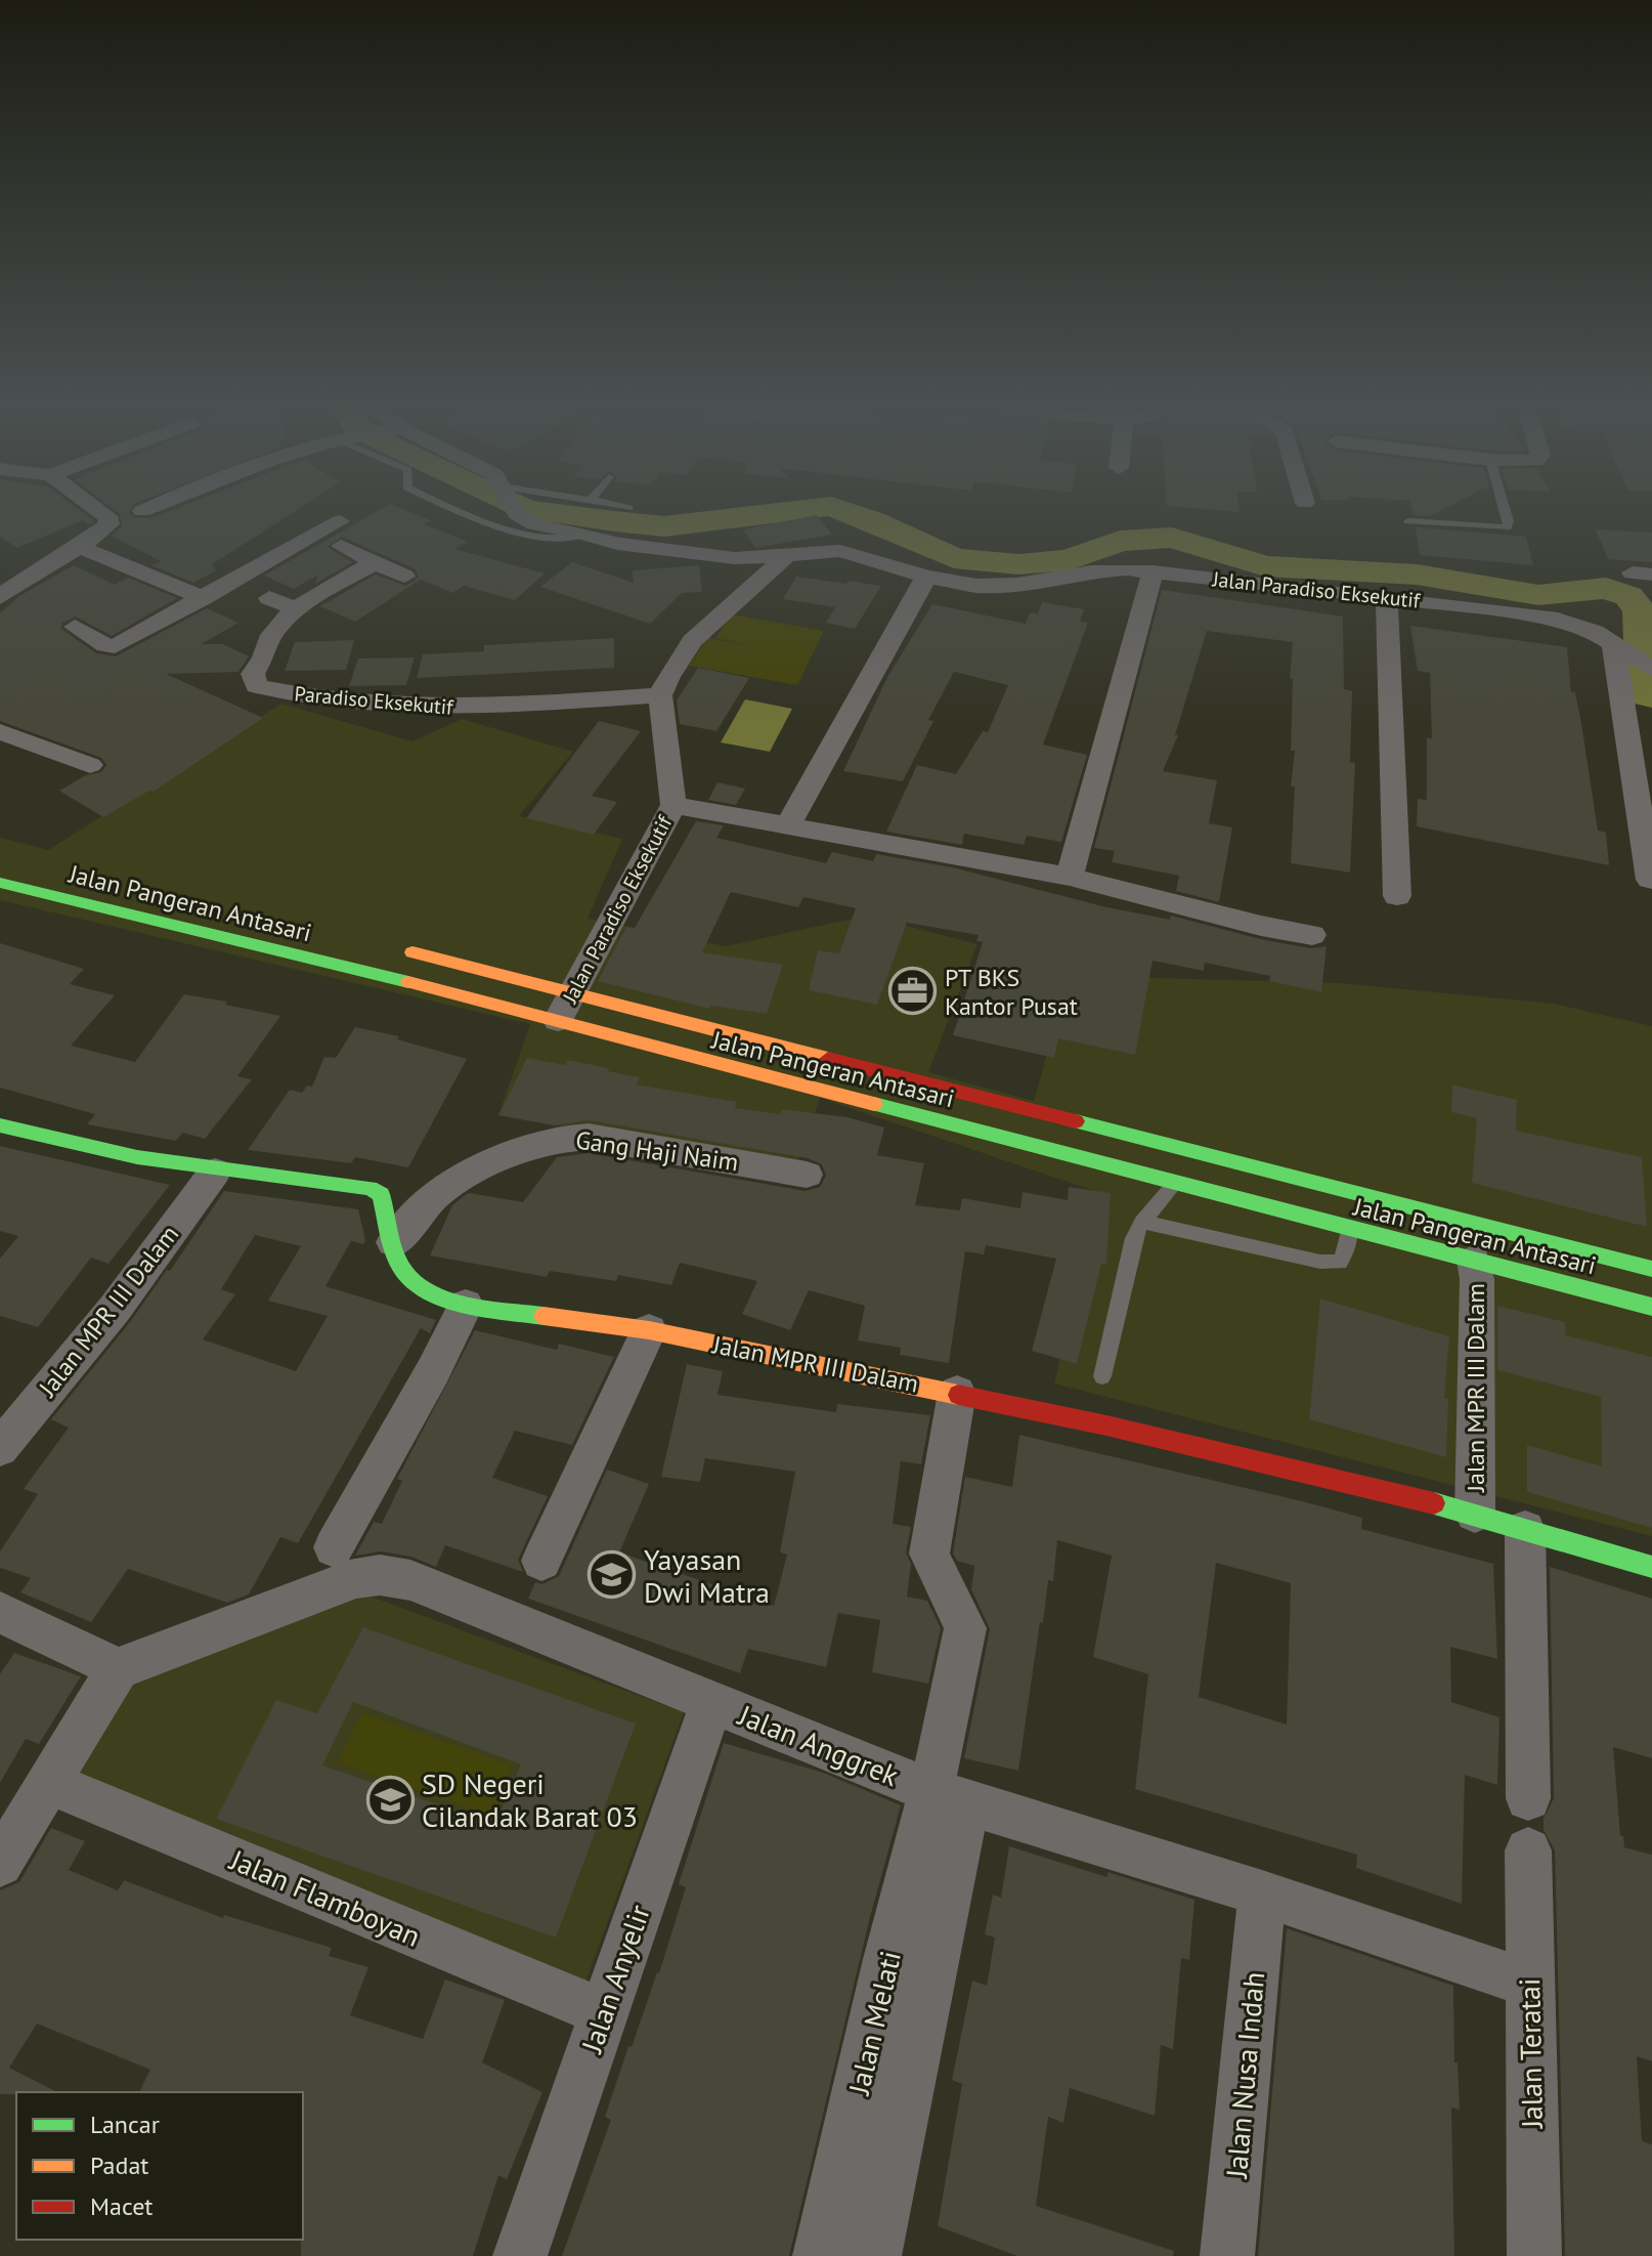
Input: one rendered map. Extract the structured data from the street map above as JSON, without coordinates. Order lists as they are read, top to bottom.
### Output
{
  "streets": {
    "main road": ["Jalan Pangeran Antasari", "Jalan MPR III Dalam"],
    "street": [
      "Jalan Paradiso Eksekutif",
      "Paradiso Eksekutif",
      "Gang Haji Naim",
      "Jalan Anggrek",
      "Jalan Flamboyan",
      "Jalan Anyelir",
      "Jalan Melati",
      "Jalan Teratai",
      "Jalan Nusa Indah"
    ]
  },
  "crossings": [
    ["Jalan Paradiso Eksekutif", "Paradiso Eksekutif"],
    ["Jalan Paradiso Eksekutif", "Jalan Pangeran Antasari"],
    ["Jalan Pangeran Antasari", "Jalan MPR III Dalam"],
    ["Gang Haji Naim", "Jalan MPR III Dalam"],
    ["Jalan Anggrek", "Jalan Anyelir"],
    ["Jalan Anggrek", "Jalan Melati"],
    ["Jalan Anggrek", "Jalan Teratai"],
    ["Jalan Anggrek", "Jalan Nusa Indah"],
    ["Jalan Flamboyan", "Jalan Anyelir"]
  ],
  "places": {
    "office": ["PT BKS Kantor Pusat"],
    "school or university": ["Yayasan Dwi Matra", "SD Negeri Cilandak Barat 03"]
  },
  "legend": ["Lancar", "Padat", "Macet"]
}
